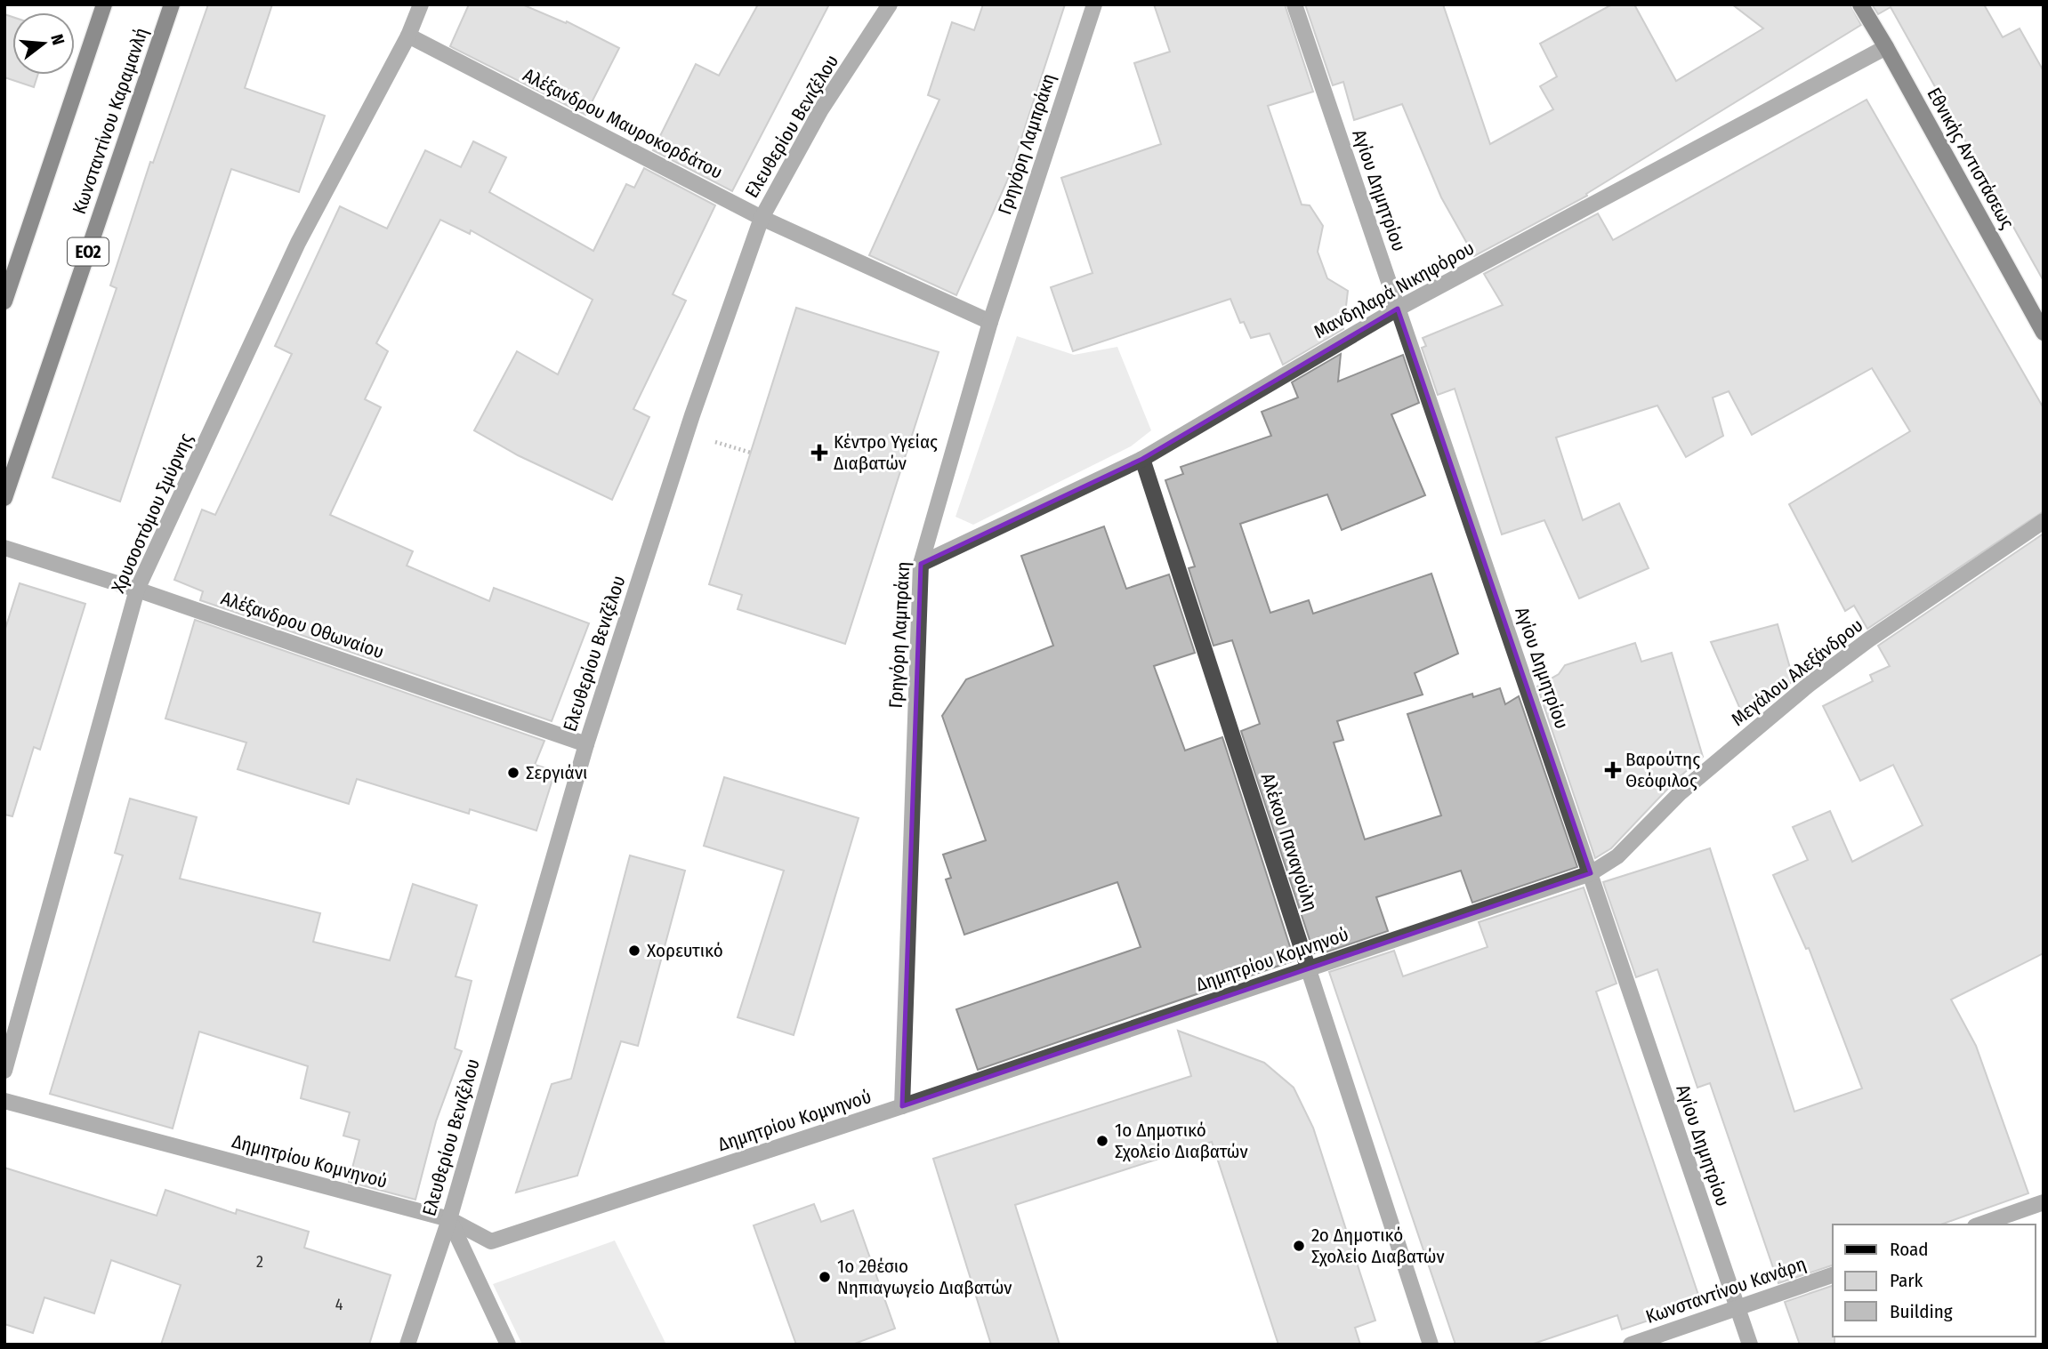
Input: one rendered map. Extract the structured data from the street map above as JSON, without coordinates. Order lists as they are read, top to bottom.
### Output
{
  "streets": {
    "main road": ["Κωνσταντίνου Καραμανλή", "Εθνικής Αντιστάσεως", "ΕΟ2"],
    "street": [
      "Αλέξανδρου Μαυροκορδάτου",
      "Ελευθερίου Βενιζέλου",
      "Γρηγόρη Λαμπράκη",
      "Αγίου Δημητρίου",
      "Μανδηλαρά Νικηφόρου",
      "Χρυσοστόμου Σμύρνης",
      "Αλέξανδρου Οθωναίου",
      "Μεγάλου Αλεξάνδρου",
      "Αλέκου Παναγούλη",
      "Δημητρίου Κομνηνού",
      "Κωνσταντίνου Κανάρη"
    ]
  },
  "crossings": [
    ["Αλέξανδρου Μαυροκορδάτου", "Ελευθερίου Βενιζέλου"],
    ["Αλέξανδρου Μαυροκορδάτου", "Γρηγόρη Λαμπράκη"],
    ["Αλέξανδρου Μαυροκορδάτου", "Χρυσοστόμου Σμύρνης"],
    ["Ελευθερίου Βενιζέλου", "Αλέξανδρου Οθωναίου"],
    ["Ελευθερίου Βενιζέλου", "Δημητρίου Κομνηνού"],
    ["Γρηγόρη Λαμπράκη", "Μανδηλαρά Νικηφόρου"],
    ["Γρηγόρη Λαμπράκη", "Δημητρίου Κομνηνού"],
    ["Εθνικής Αντιστάσεως", "Μανδηλαρά Νικηφόρου"],
    ["Αγίου Δημητρίου", "Μανδηλαρά Νικηφόρου"],
    ["Αγίου Δημητρίου", "Μεγάλου Αλεξάνδρου"],
    ["Αγίου Δημητρίου", "Δημητρίου Κομνηνού"],
    ["Αγίου Δημητρίου", "Κωνσταντίνου Κανάρη"],
    ["Μανδηλαρά Νικηφόρου", "Αλέκου Παναγούλη"],
    ["Χρυσοστόμου Σμύρνης", "Αλέξανδρου Οθωναίου"],
    ["Μεγάλου Αλεξάνδρου", "Δημητρίου Κομνηνού"],
    ["Αλέκου Παναγούλη", "Δημητρίου Κομνηνού"]
  ],
  "places": {
    "health": ["Κέντρο Υγείας Διαβατών", "Βαρούτης Θεόφιλος"],
    "other": [
      "Σεργιάνι",
      "Χορευτικό",
      "1ο Δημοτικό Σχολείο Διαβατών",
      "2ο Δημοτικό Σχολείο Διαβατών",
      "1ο 2θέσιο Νηπιαγωγείο Διαβατών"
    ]
  },
  "house_numbers": ["2", "4"],
  "legend": ["Road", "Park", "Building"],
  "north": "right"
}
